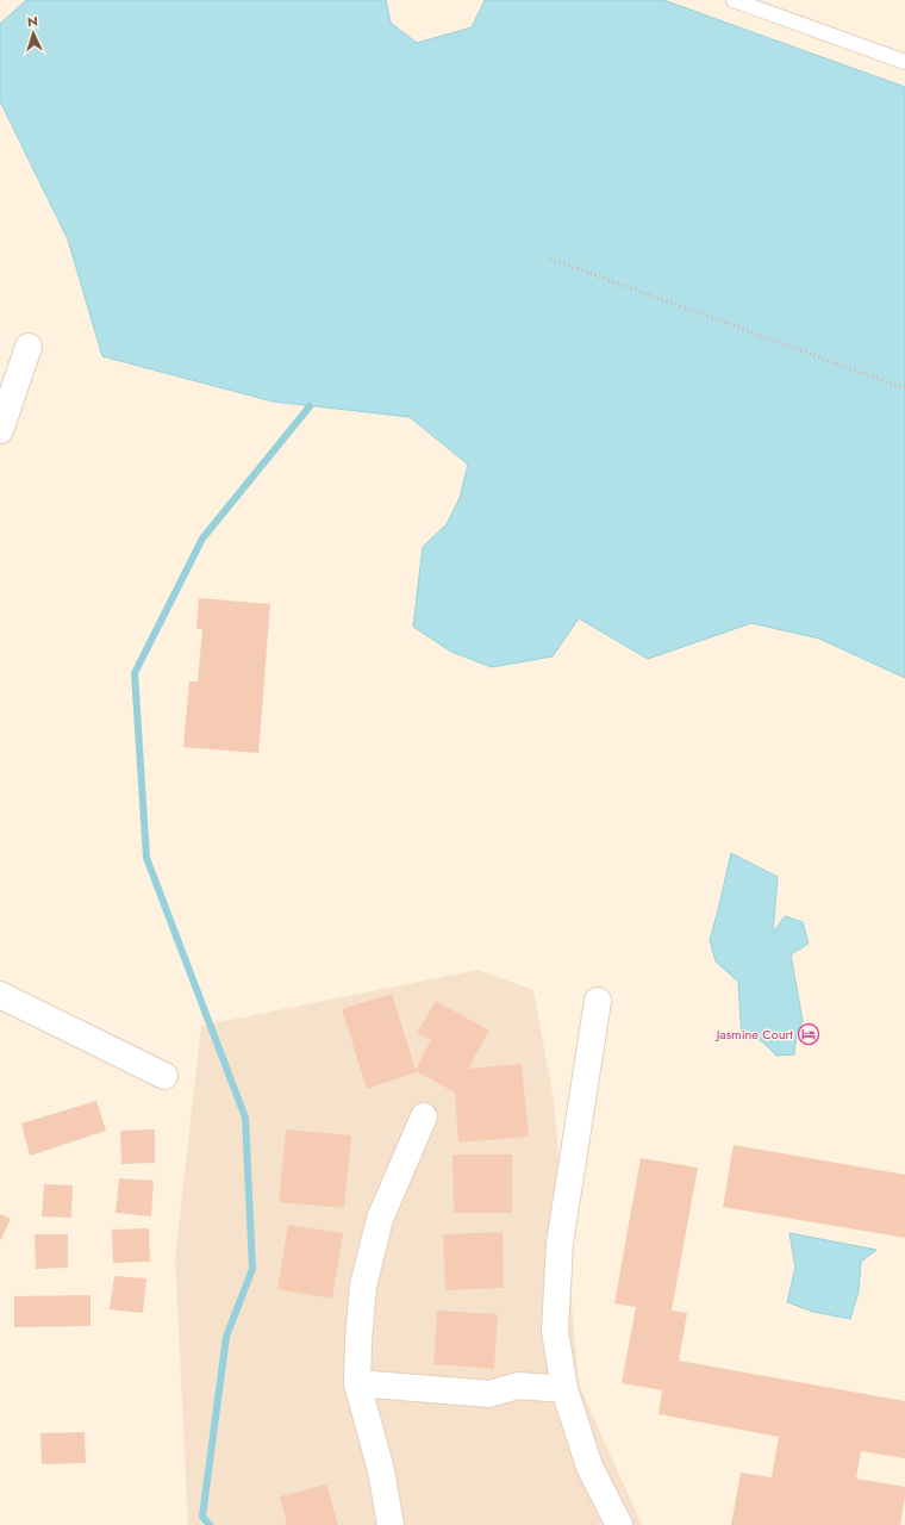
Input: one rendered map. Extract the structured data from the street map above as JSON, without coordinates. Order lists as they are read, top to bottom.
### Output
{
  "places": {
    "hotel": ["Jasmine Court"]
  },
  "north": "top"
}
